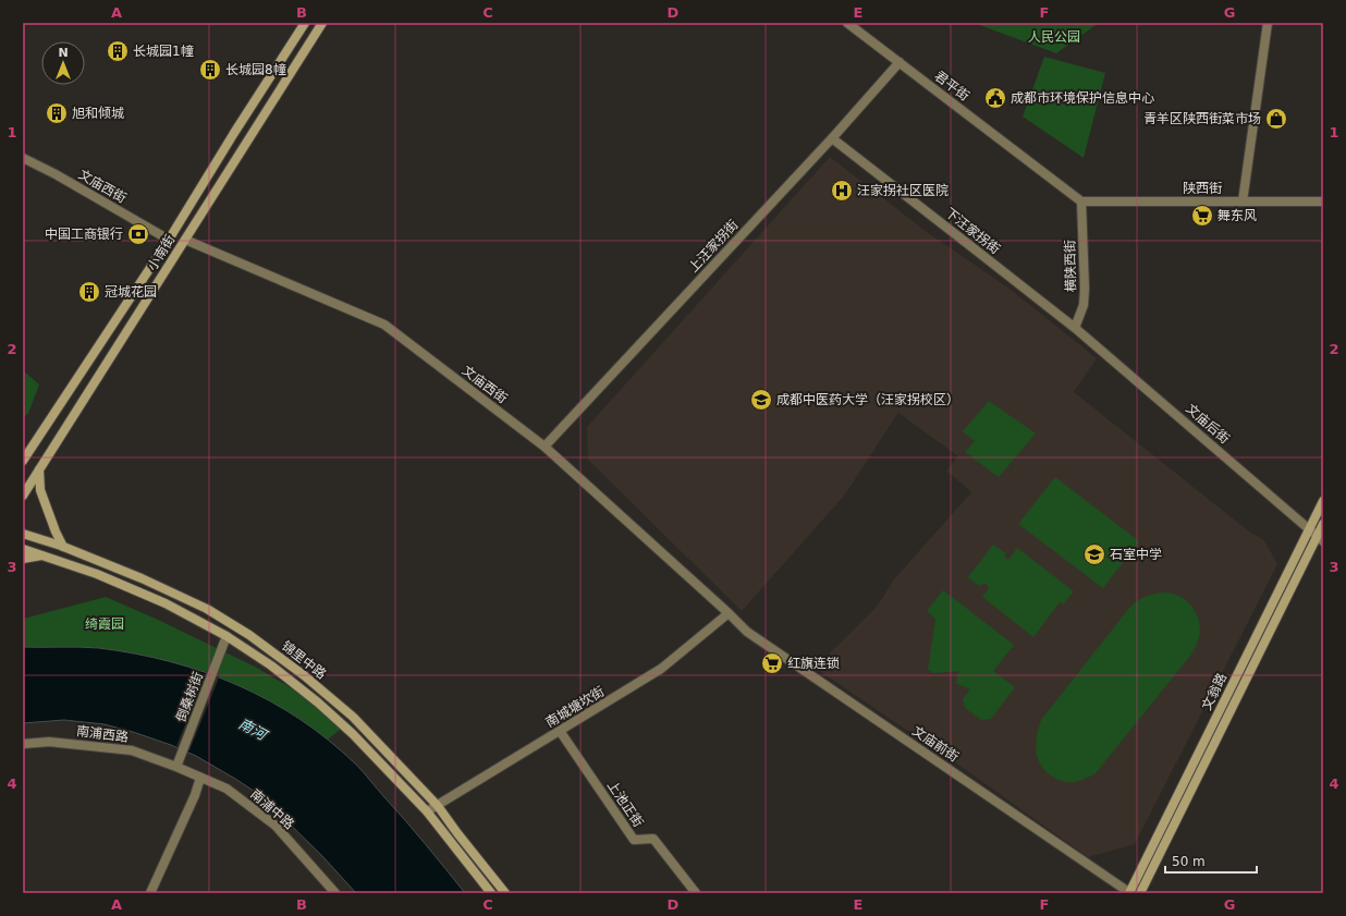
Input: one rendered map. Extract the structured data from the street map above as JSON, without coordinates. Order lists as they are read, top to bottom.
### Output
{
  "streets": {
    "main road": ["小南街", "锦里中路", "文翁路"],
    "street": [
      "君平街",
      "文庙西街",
      "陕西街",
      "下汪家拐街",
      "上汪家拐街",
      "横陕西街",
      "文庙后街",
      "倒桑树街",
      "南城塘坎街",
      "南浦西路",
      "文庙前街",
      "上池正街",
      "南浦中路"
    ]
  },
  "crossings": [
    ["君平街", "陕西街"],
    ["君平街", "上汪家拐街"],
    ["君平街", "横陕西街"],
    ["文庙西街", "上汪家拐街"],
    ["文庙西街", "小南街"],
    ["文庙西街", "南城塘坎街"],
    ["文庙西街", "文庙前街"],
    ["陕西街", "横陕西街"],
    ["下汪家拐街", "上汪家拐街"],
    ["下汪家拐街", "横陕西街"],
    ["下汪家拐街", "文庙后街"],
    ["横陕西街", "文庙后街"],
    ["文庙后街", "文翁路"],
    ["锦里中路", "倒桑树街"],
    ["锦里中路", "南城塘坎街"],
    ["文翁路", "文庙前街"],
    ["倒桑树街", "南浦西路"],
    ["倒桑树街", "南浦中路"],
    ["南城塘坎街", "文庙前街"],
    ["南城塘坎街", "上池正街"],
    ["南浦西路", "南浦中路"]
  ],
  "water": ["南河"],
  "parks": ["人民公园", "绮霞园"],
  "places": {
    "building": [
      "长城园1幢",
      "长城园8幢",
      "旭和倾城",
      "冠城花园"
    ],
    "public building": ["成都市环境保护信息中心"],
    "shop": ["青羊区陕西街菜市场"],
    "hospital": ["汪家拐社区医院"],
    "supermarket": ["舞东风", "红旗连锁"],
    "bank": ["中国工商银行"],
    "school or university": ["成都中医药大学（汪家拐校区）", "石室中学"]
  },
  "scale_bar": "50 m",
  "north": "top",
  "grid": {
    "columns": [
      "A",
      "B",
      "C",
      "D",
      "E",
      "F",
      "G"
    ],
    "rows": [
      "1",
      "2",
      "3",
      "4"
    ]
  }
}
